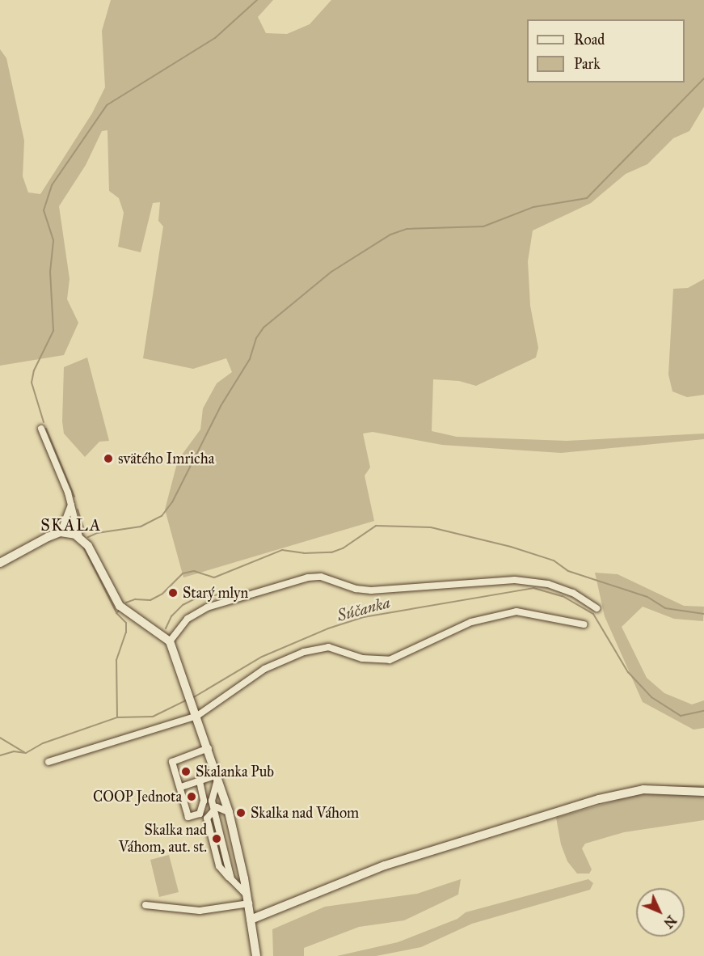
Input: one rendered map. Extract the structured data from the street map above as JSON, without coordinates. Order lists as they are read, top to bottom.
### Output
{
  "districts": ["SKALA"],
  "water": ["Súčanka"],
  "places": [
    "svätého Imricha",
    "Starý mlyn",
    "Skalanka Pub",
    "COOP Jednota",
    "Skalka nad Váhom",
    "Skalka nad Váhom, aut. st."
  ],
  "legend": ["Road", "Park"],
  "north": "bottom right"
}
